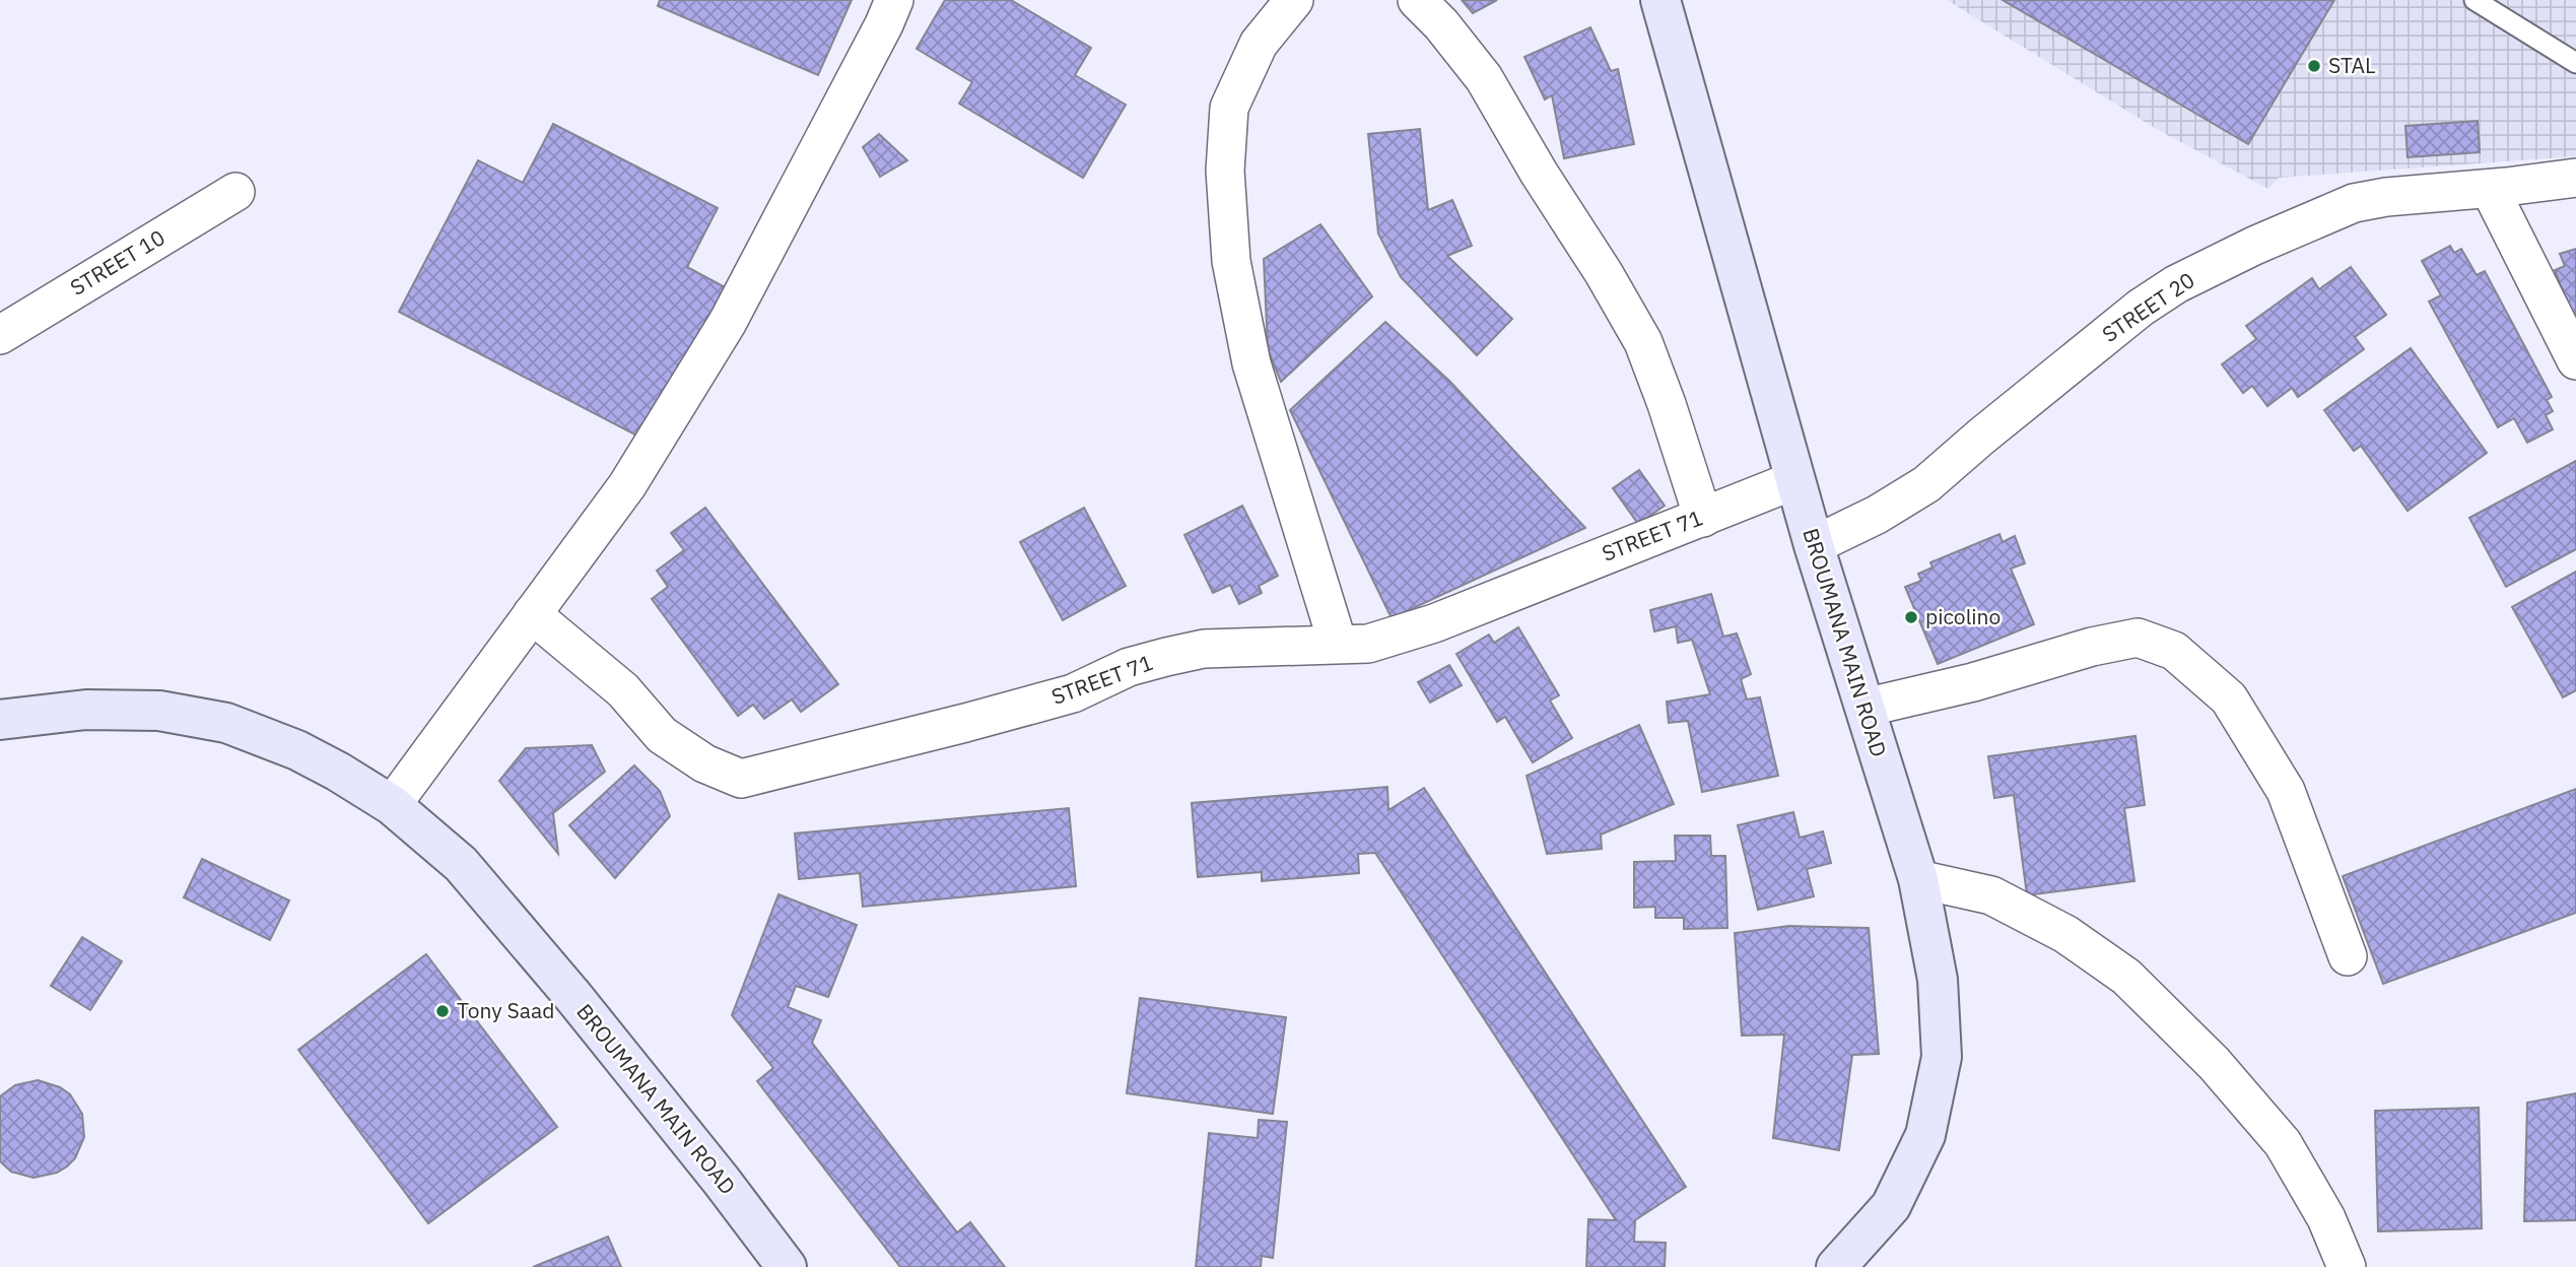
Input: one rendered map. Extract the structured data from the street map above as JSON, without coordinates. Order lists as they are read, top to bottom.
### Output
{
  "streets": {
    "main road": ["BROUMANA MAIN ROAD"],
    "street": ["STREET 10", "STREET 20", "STREET 71"]
  },
  "crossings": [
    ["STREET 20", "BROUMANA MAIN ROAD"],
    ["STREET 71", "BROUMANA MAIN ROAD"]
  ],
  "places": ["STAL", "picolino", "Tony Saad"]
}
